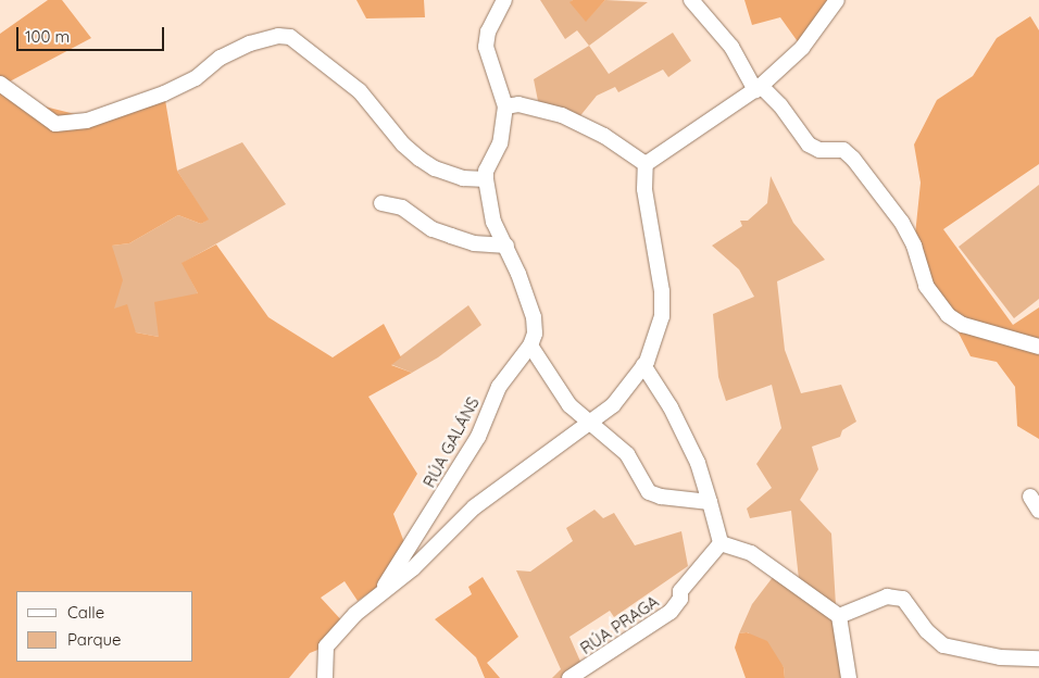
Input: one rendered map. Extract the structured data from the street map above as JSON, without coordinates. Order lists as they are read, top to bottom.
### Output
{
  "streets": {
    "street": ["RÚA GALÁNS", "RÚA PRAGA"]
  },
  "legend": ["Calle", "Parque"],
  "scale_bar": "100 m"
}
